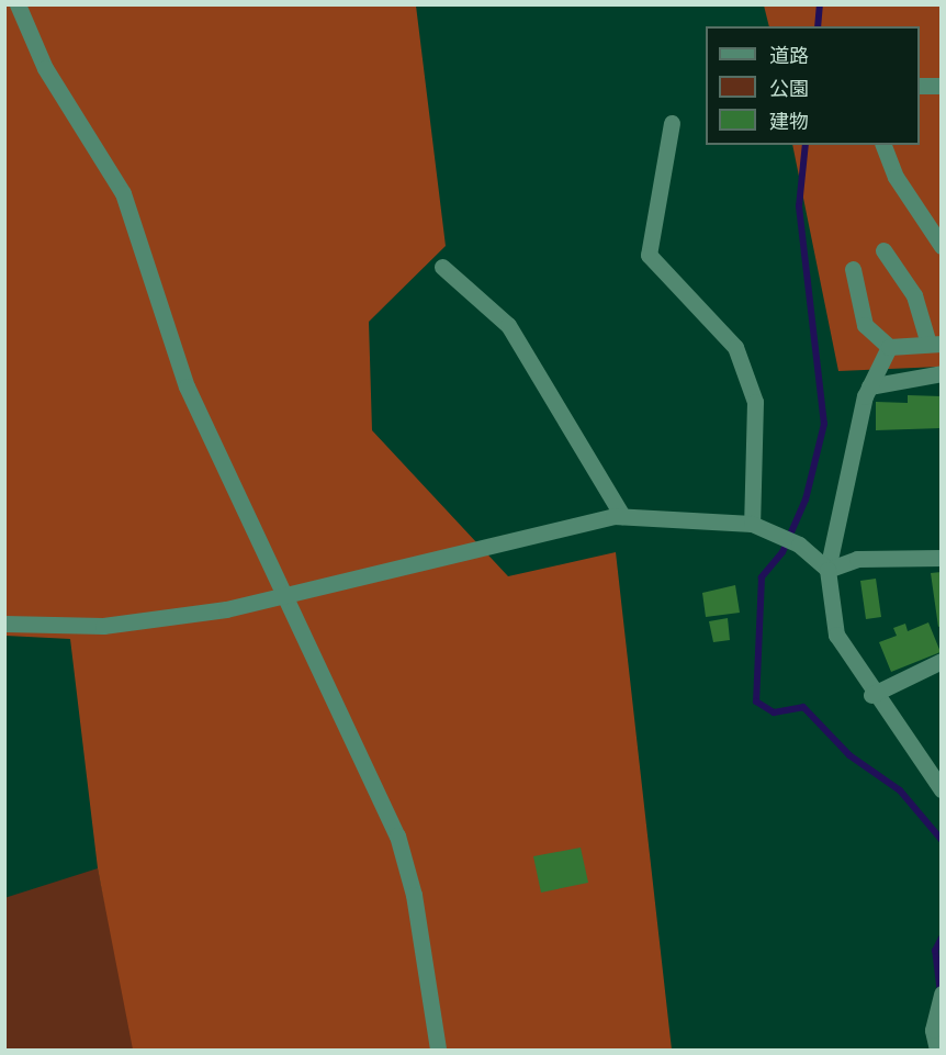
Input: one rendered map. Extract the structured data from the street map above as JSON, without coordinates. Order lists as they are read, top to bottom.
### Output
{
  "legend": ["道路", "公園", "建物"]
}
